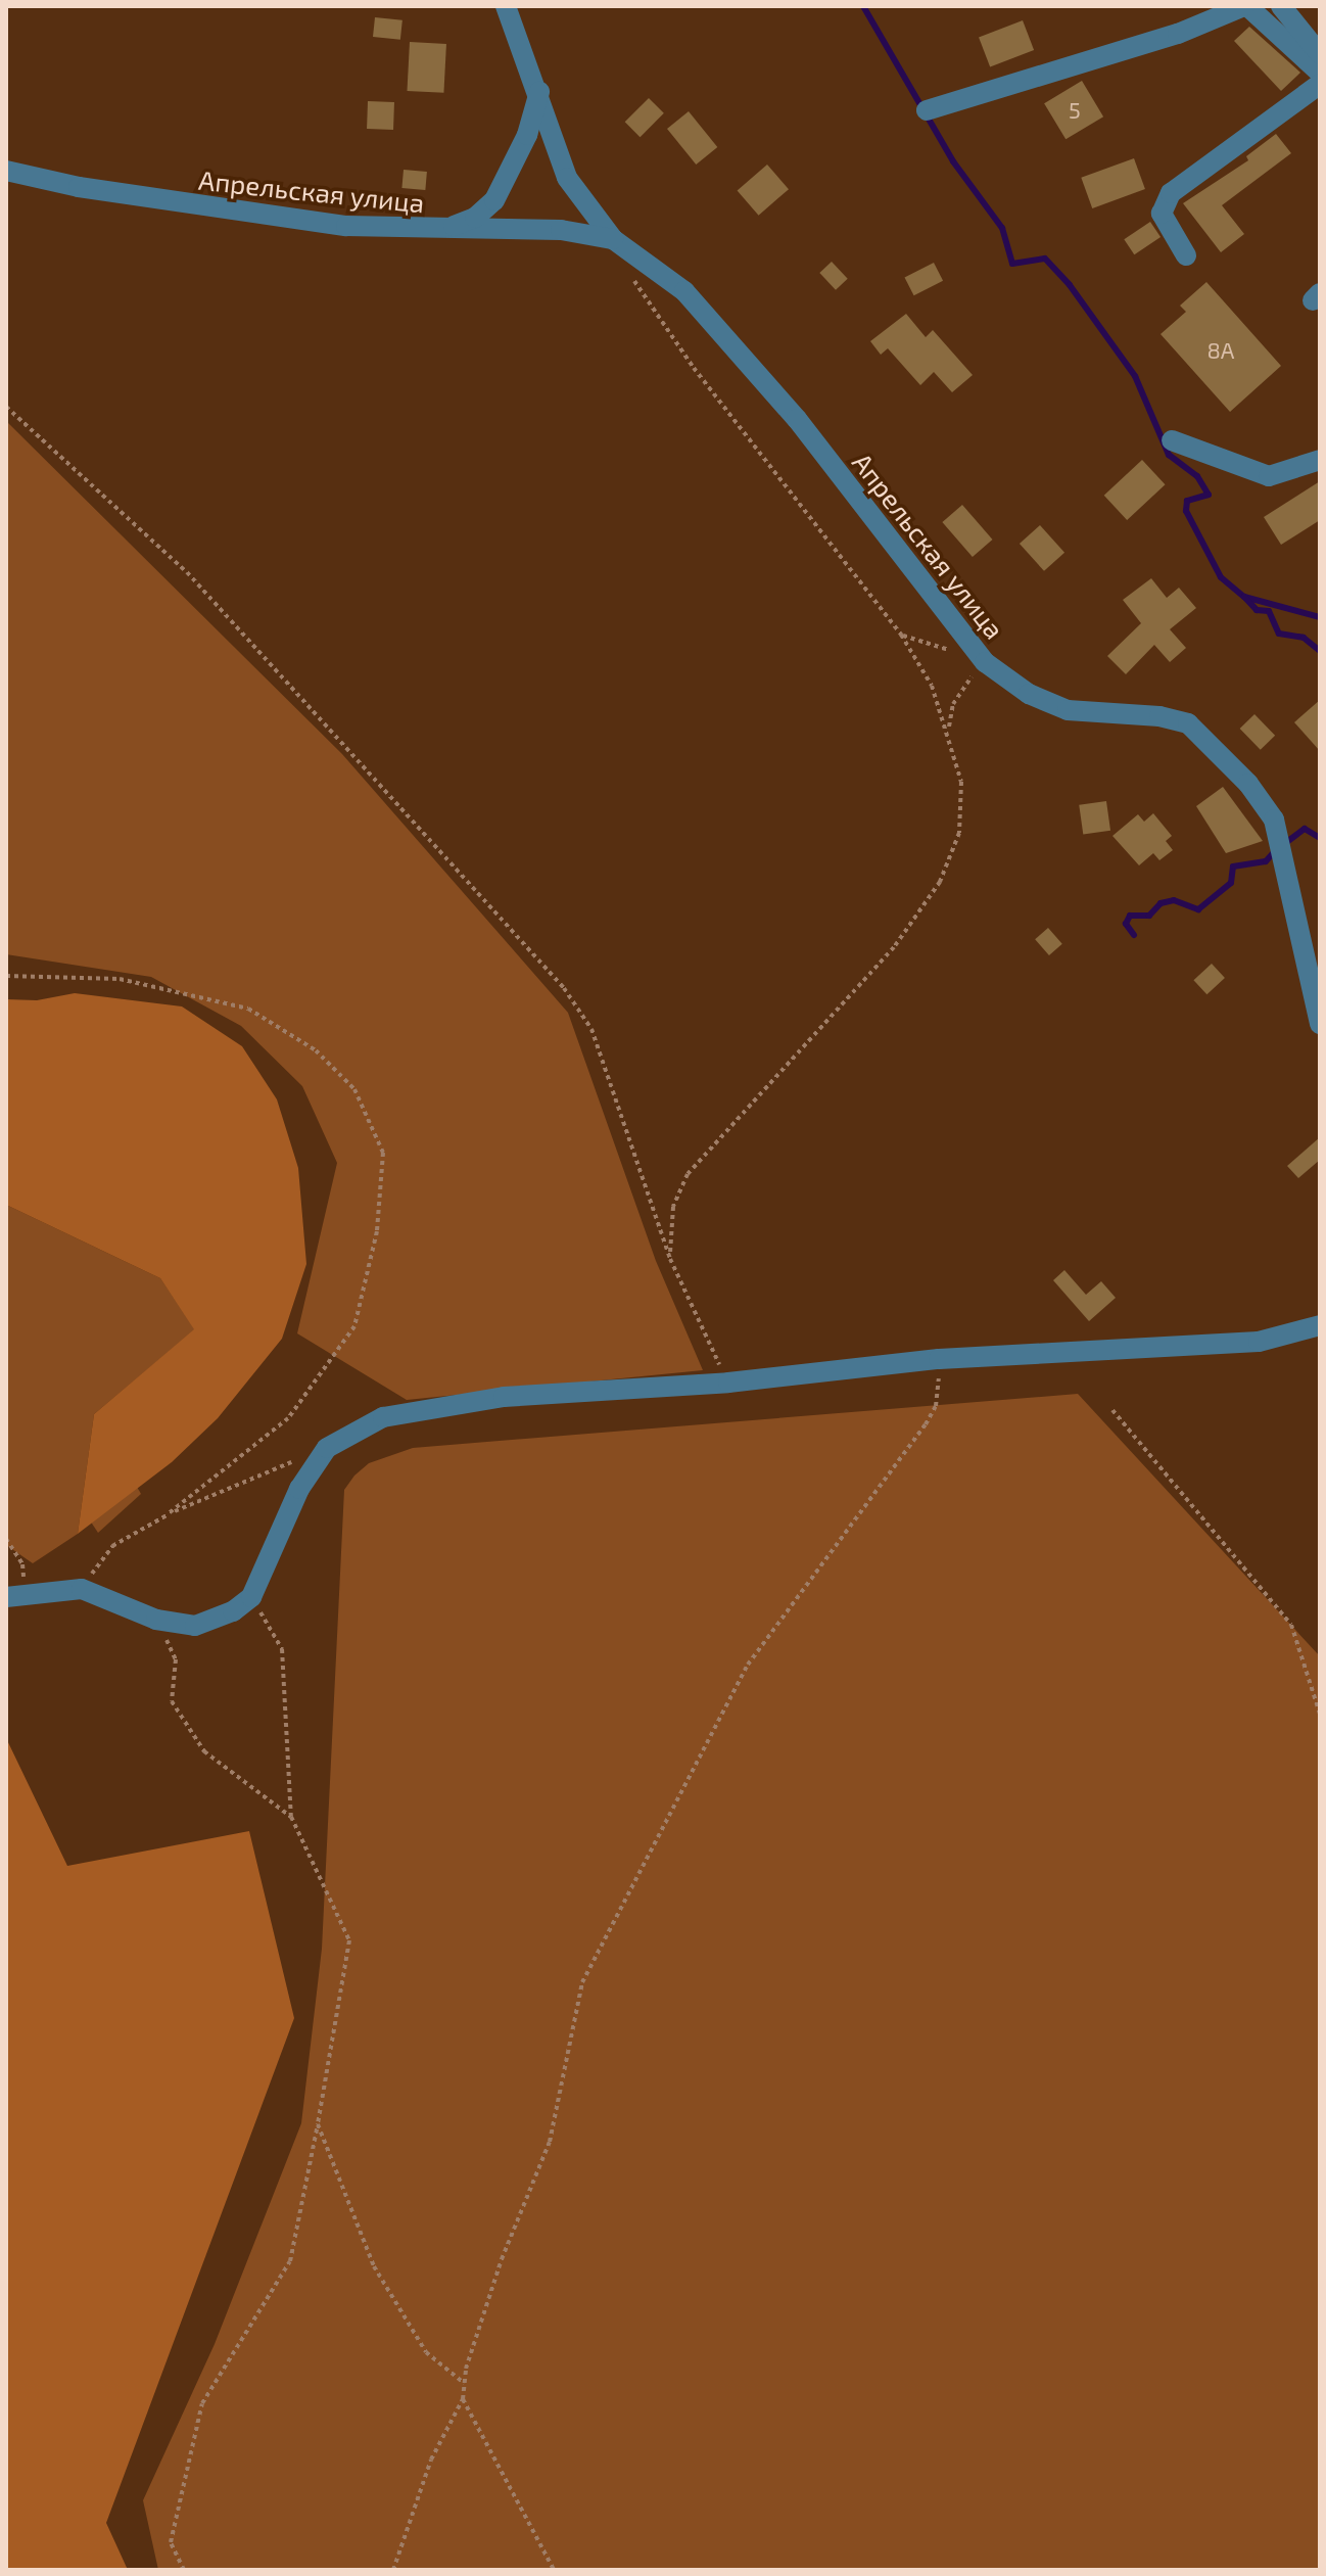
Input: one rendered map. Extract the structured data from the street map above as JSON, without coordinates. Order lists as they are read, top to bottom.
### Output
{
  "streets": {
    "street": ["Апрельская улица"]
  },
  "house_numbers": ["5", "8А"]
}
